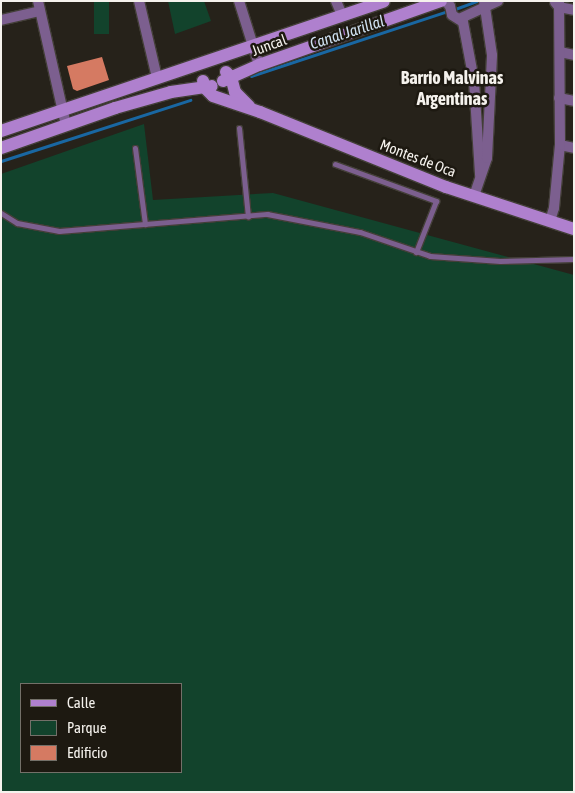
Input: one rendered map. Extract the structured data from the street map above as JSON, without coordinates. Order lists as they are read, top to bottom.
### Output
{
  "streets": {
    "main road": ["Juncal", "Montes de Oca"]
  },
  "crossings": [
    ["Juncal", "Montes de Oca"]
  ],
  "districts": ["Barrio Malvinas Argentinas"],
  "water": ["Canal Jarillal"],
  "legend": ["Calle", "Parque", "Edificio"]
}
